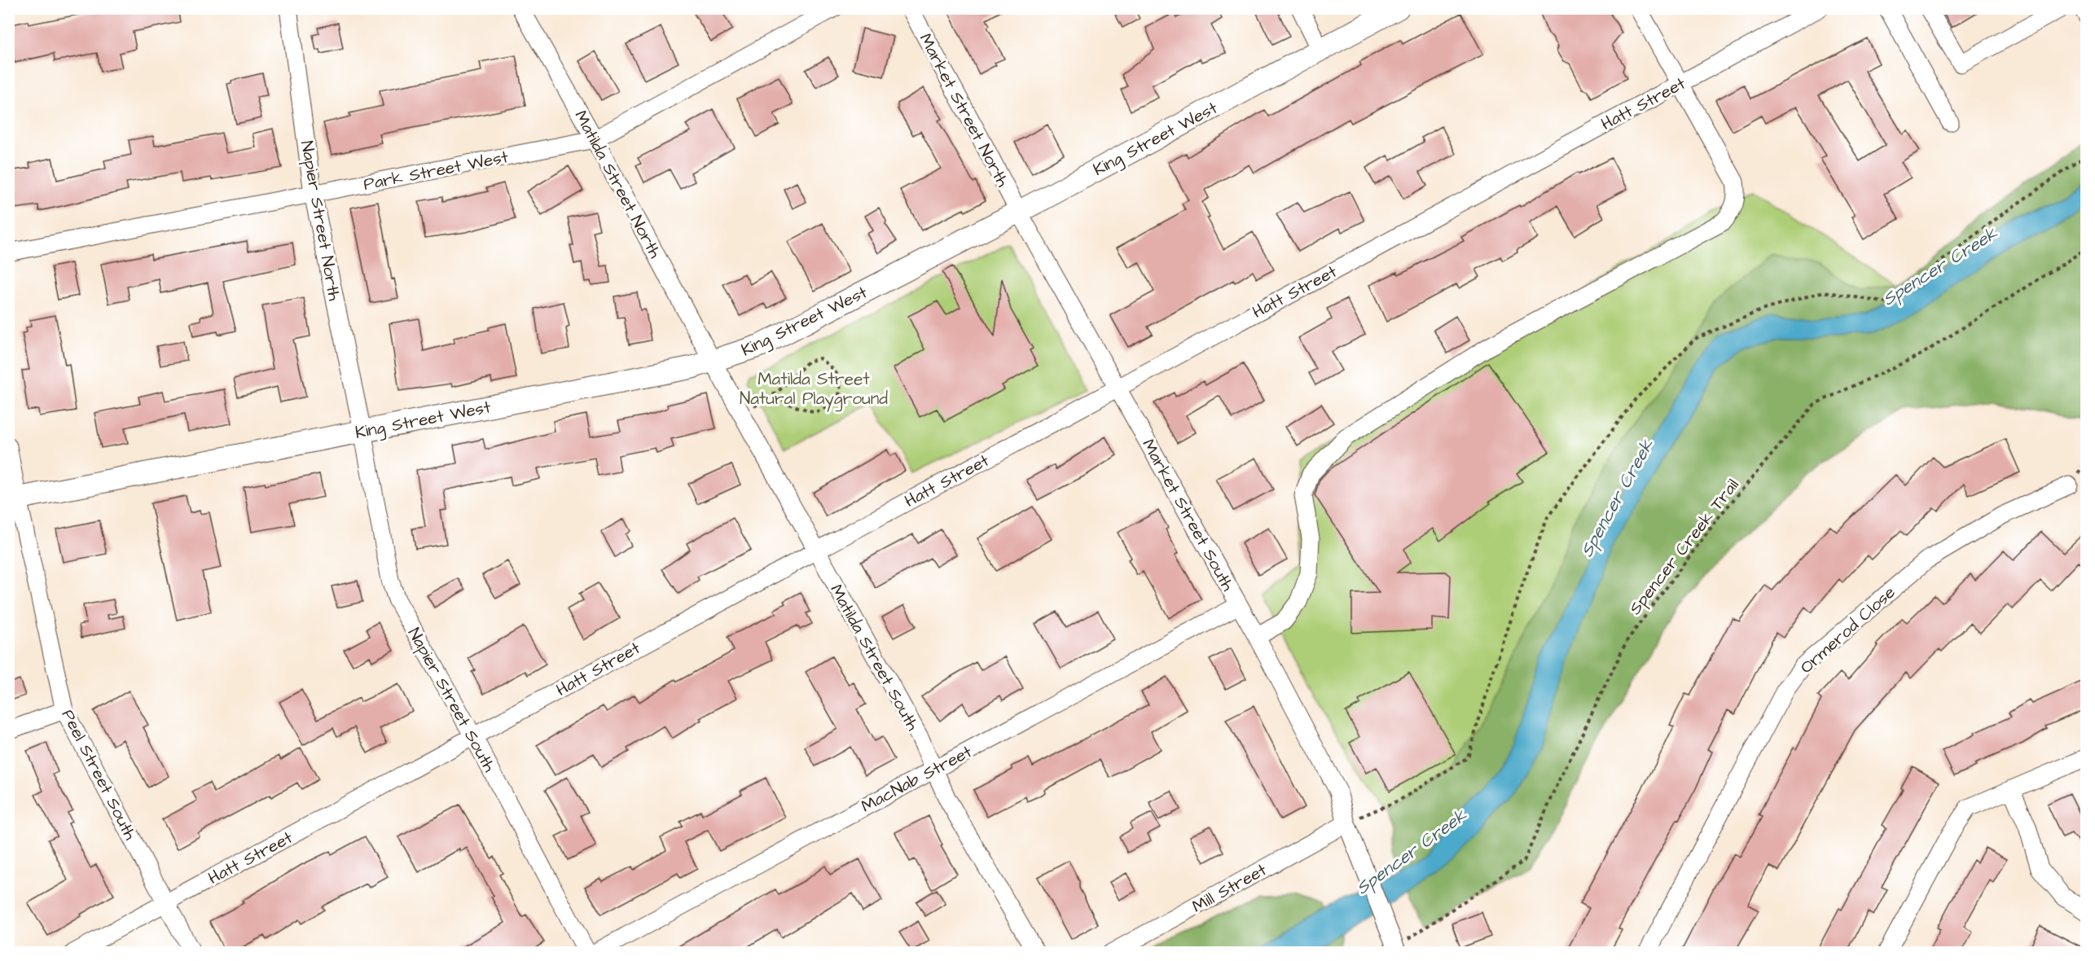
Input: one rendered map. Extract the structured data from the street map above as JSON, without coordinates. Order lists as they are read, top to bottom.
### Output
{
  "streets": {
    "main road": ["King Street West"],
    "street": [
      "Hatt Street",
      "Market Street North",
      "Park Street West",
      "Matilda Street North",
      "Napier Street North",
      "Market Street South",
      "Ormerod Close",
      "Matilda Street South",
      "Napier Street South",
      "Peel Street South",
      "MacNab Street",
      "Mill Street"
    ],
    "path": ["Spencer Creek Trail"]
  },
  "crossings": [
    ["Hatt Street", "Market Street South"],
    ["Hatt Street", "Matilda Street South"],
    ["Hatt Street", "Napier Street South"],
    ["Hatt Street", "Peel Street South"],
    ["Market Street North", "King Street West"],
    ["Market Street North", "Market Street South"],
    ["King Street West", "Matilda Street North"],
    ["King Street West", "Napier Street North"],
    ["King Street West", "Market Street South"],
    ["King Street West", "Matilda Street South"],
    ["King Street West", "Napier Street South"],
    ["King Street West", "Peel Street South"],
    ["Park Street West", "Matilda Street North"],
    ["Park Street West", "Napier Street North"],
    ["Matilda Street North", "Matilda Street South"],
    ["Napier Street North", "Napier Street South"],
    ["Market Street South", "Spencer Creek Trail"],
    ["Market Street South", "MacNab Street"],
    ["Market Street South", "Mill Street"],
    ["Matilda Street South", "MacNab Street"]
  ],
  "water": ["Spencer Creek"],
  "parks": ["Matilda Street Natural Playground"]
}
